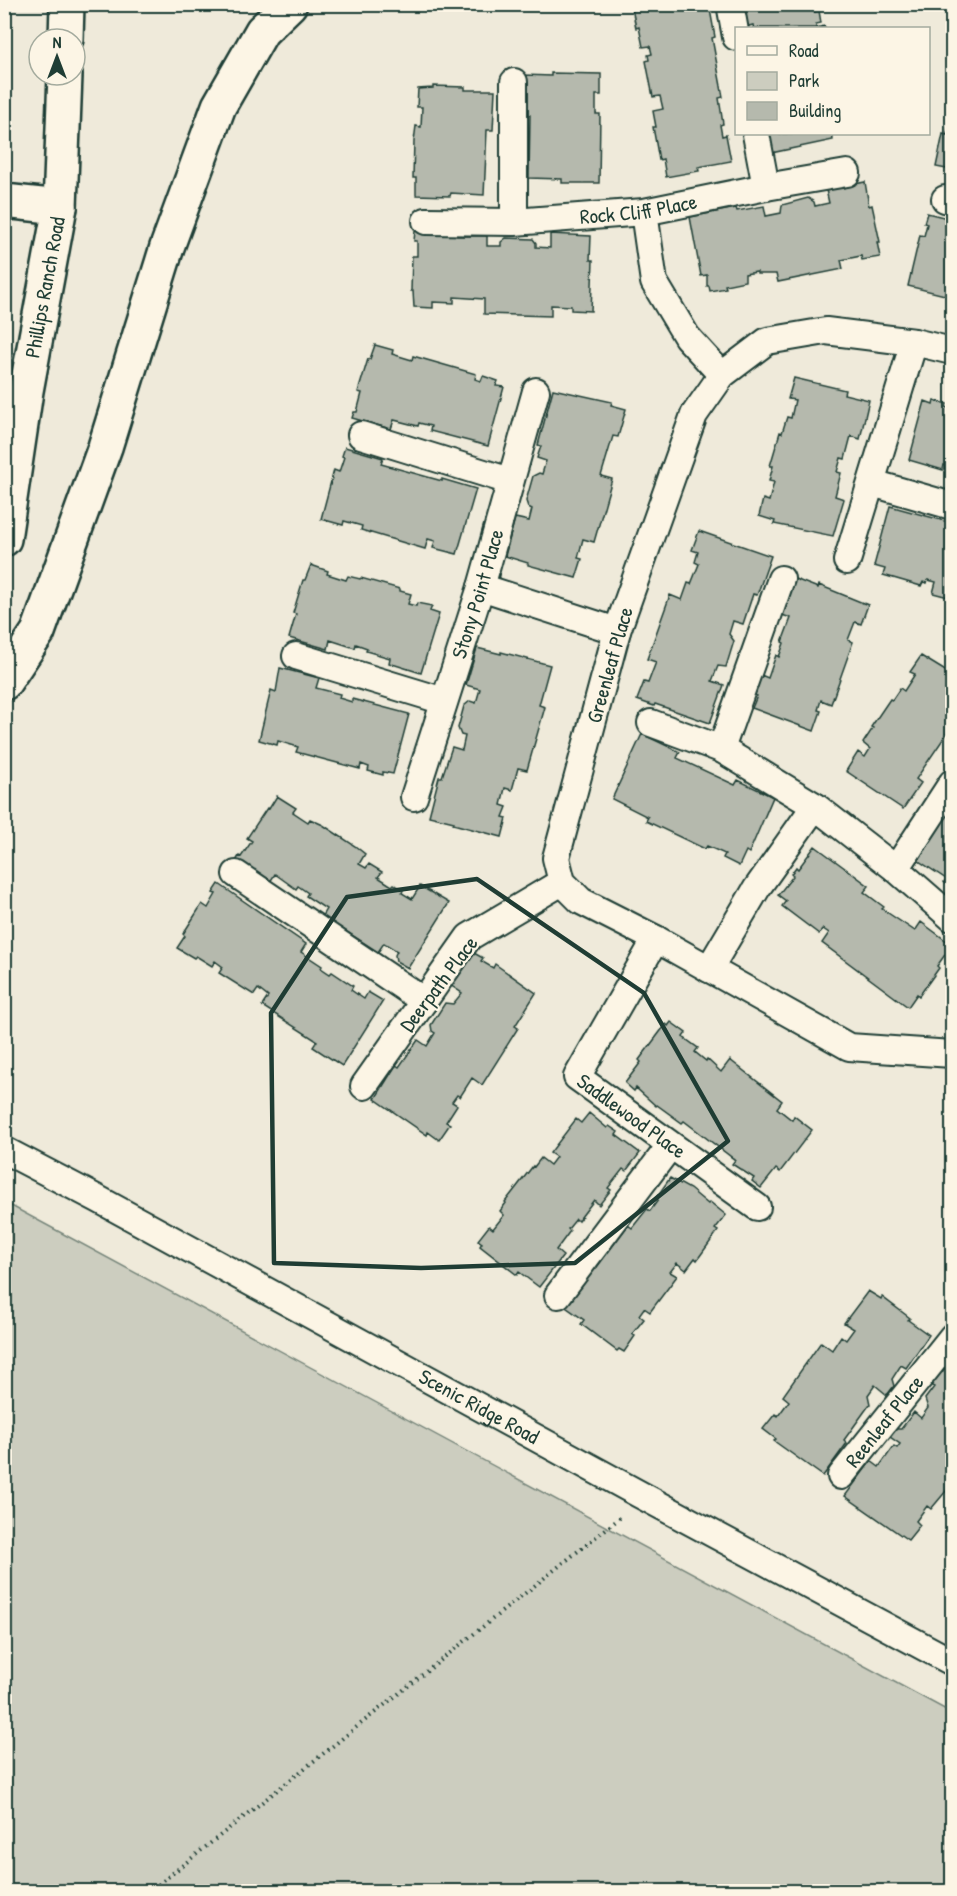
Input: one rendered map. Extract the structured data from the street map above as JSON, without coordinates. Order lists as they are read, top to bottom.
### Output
{
  "streets": {
    "main road": ["Phillips Ranch Road"],
    "street": [
      "Rock Cliff Place",
      "Stony Point Place",
      "Greenleaf Place",
      "Deerpath Place",
      "Saddlewood Place",
      "Scenic Ridge Road",
      "Reenleaf Place"
    ]
  },
  "crossings": [
    ["Greenleaf Place", "Deerpath Place"]
  ],
  "legend": ["Road", "Park", "Building"],
  "north": "top"
}
